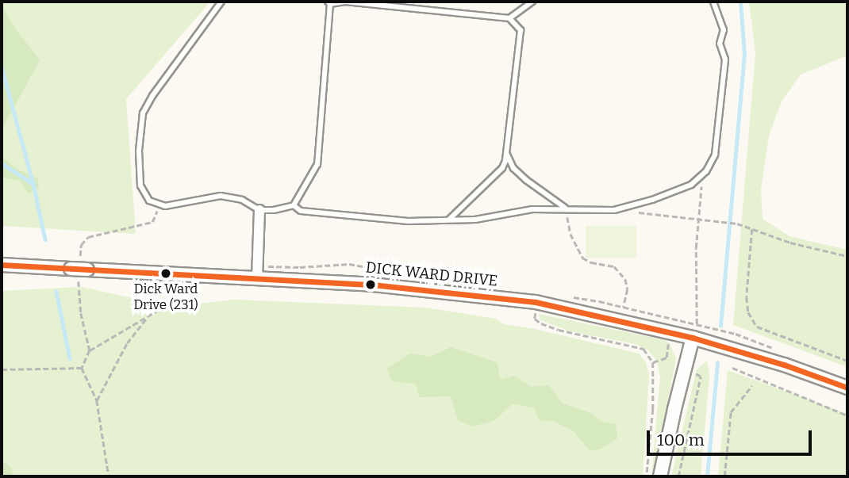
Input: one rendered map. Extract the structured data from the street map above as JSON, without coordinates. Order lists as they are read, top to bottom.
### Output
{
  "streets": {
    "street": ["DICK WARD DRIVE"]
  },
  "places": ["Dick Ward Drive (231)"],
  "scale_bar": "100 m"
}
